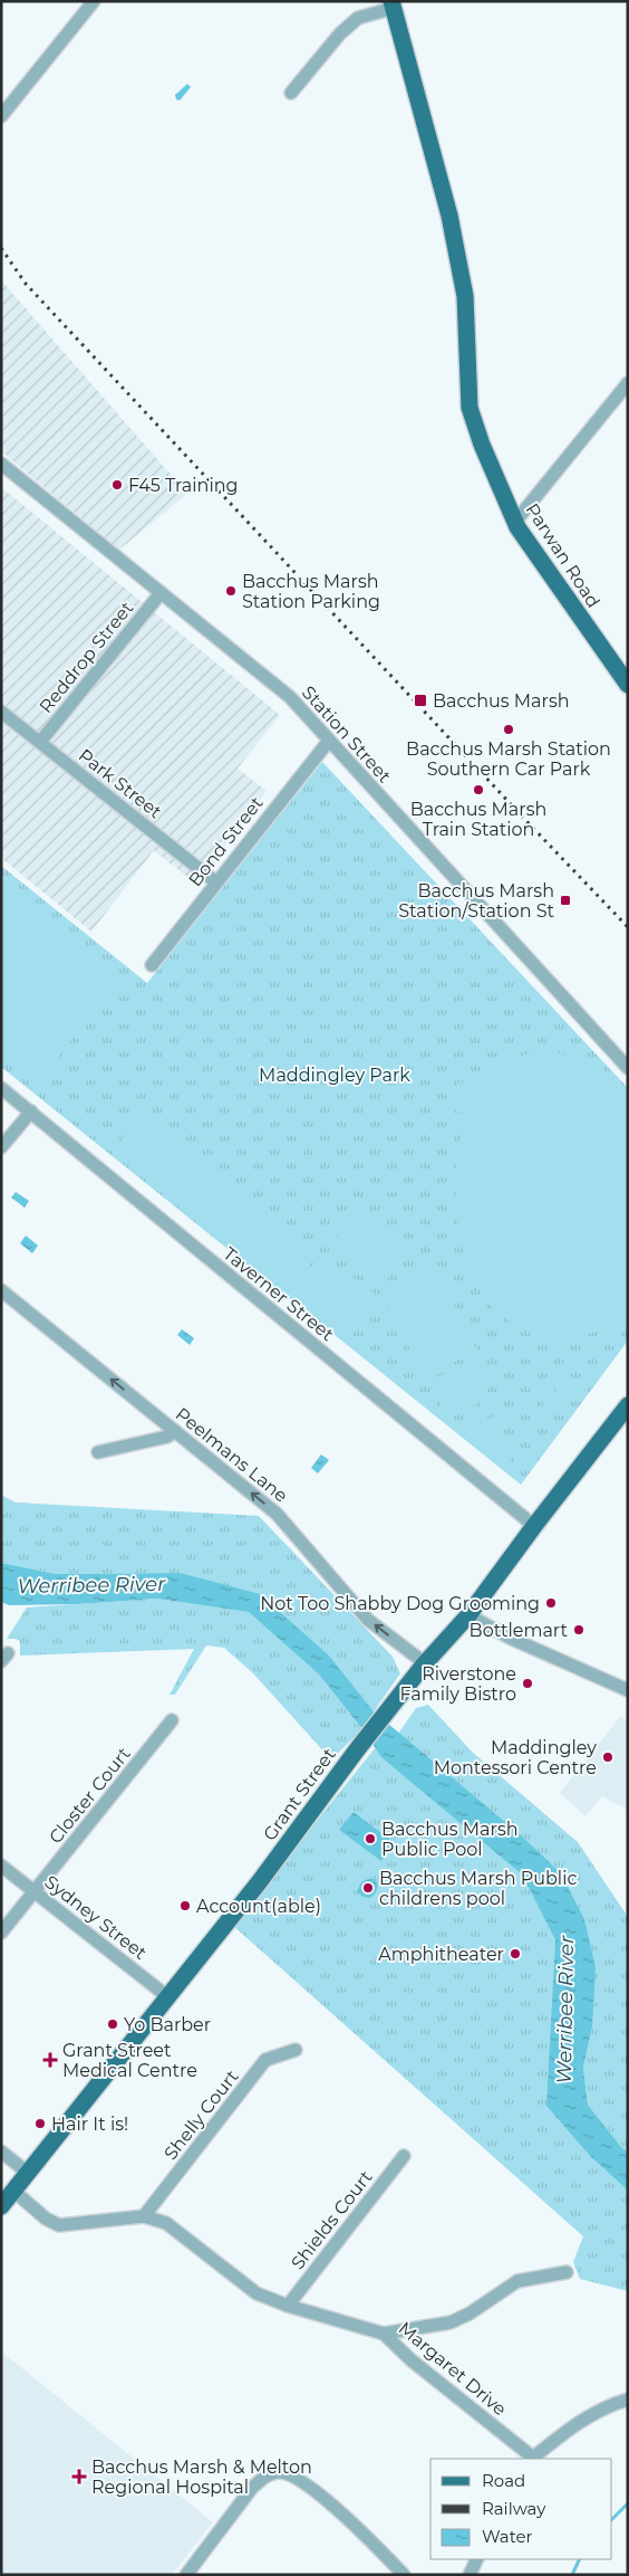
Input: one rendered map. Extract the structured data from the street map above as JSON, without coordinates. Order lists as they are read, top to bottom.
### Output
{
  "streets": {
    "main road": ["Parwan Road", "Grant Street"],
    "street": [
      "Reddrop Street",
      "Station Street",
      "Park Street",
      "Bond Street",
      "Taverner Street",
      "Peelmans Lane",
      "Closter Court",
      "Sydney Street",
      "Shelly Court",
      "Shields Court",
      "Margaret Drive"
    ]
  },
  "crossings": [
    ["Reddrop Street", "Station Street"],
    ["Reddrop Street", "Park Street"],
    ["Station Street", "Bond Street"],
    ["Park Street", "Bond Street"],
    ["Taverner Street", "Grant Street"],
    ["Peelmans Lane", "Grant Street"],
    ["Grant Street", "Sydney Street"],
    ["Grant Street", "Margaret Drive"],
    ["Closter Court", "Sydney Street"],
    ["Shelly Court", "Margaret Drive"],
    ["Shields Court", "Margaret Drive"]
  ],
  "one_way": ["Peelmans Lane"],
  "water": ["Werribee River"],
  "parks": ["Maddingley Park"],
  "places": {
    "other": [
      "F45 Training",
      "Bacchus Marsh Station Parking",
      "Bacchus Marsh Station Southern Car Park",
      "Bacchus Marsh Train Station",
      "Not Too Shabby Dog Grooming",
      "Bottlemart",
      "Riverstone Family Bistro",
      "Maddingley Montessori Centre",
      "Bacchus Marsh Public Pool",
      "Bacchus Marsh Public childrens pool",
      "Account(able)",
      "Amphitheater",
      "Yo Barber",
      "Hair It is!"
    ],
    "transit": ["Bacchus Marsh", "Bacchus Marsh Station/Station St"],
    "health": ["Grant Street Medical Centre", "Bacchus Marsh & Melton Regional Hospital"]
  },
  "legend": ["Road", "Railway", "Water"]
}
